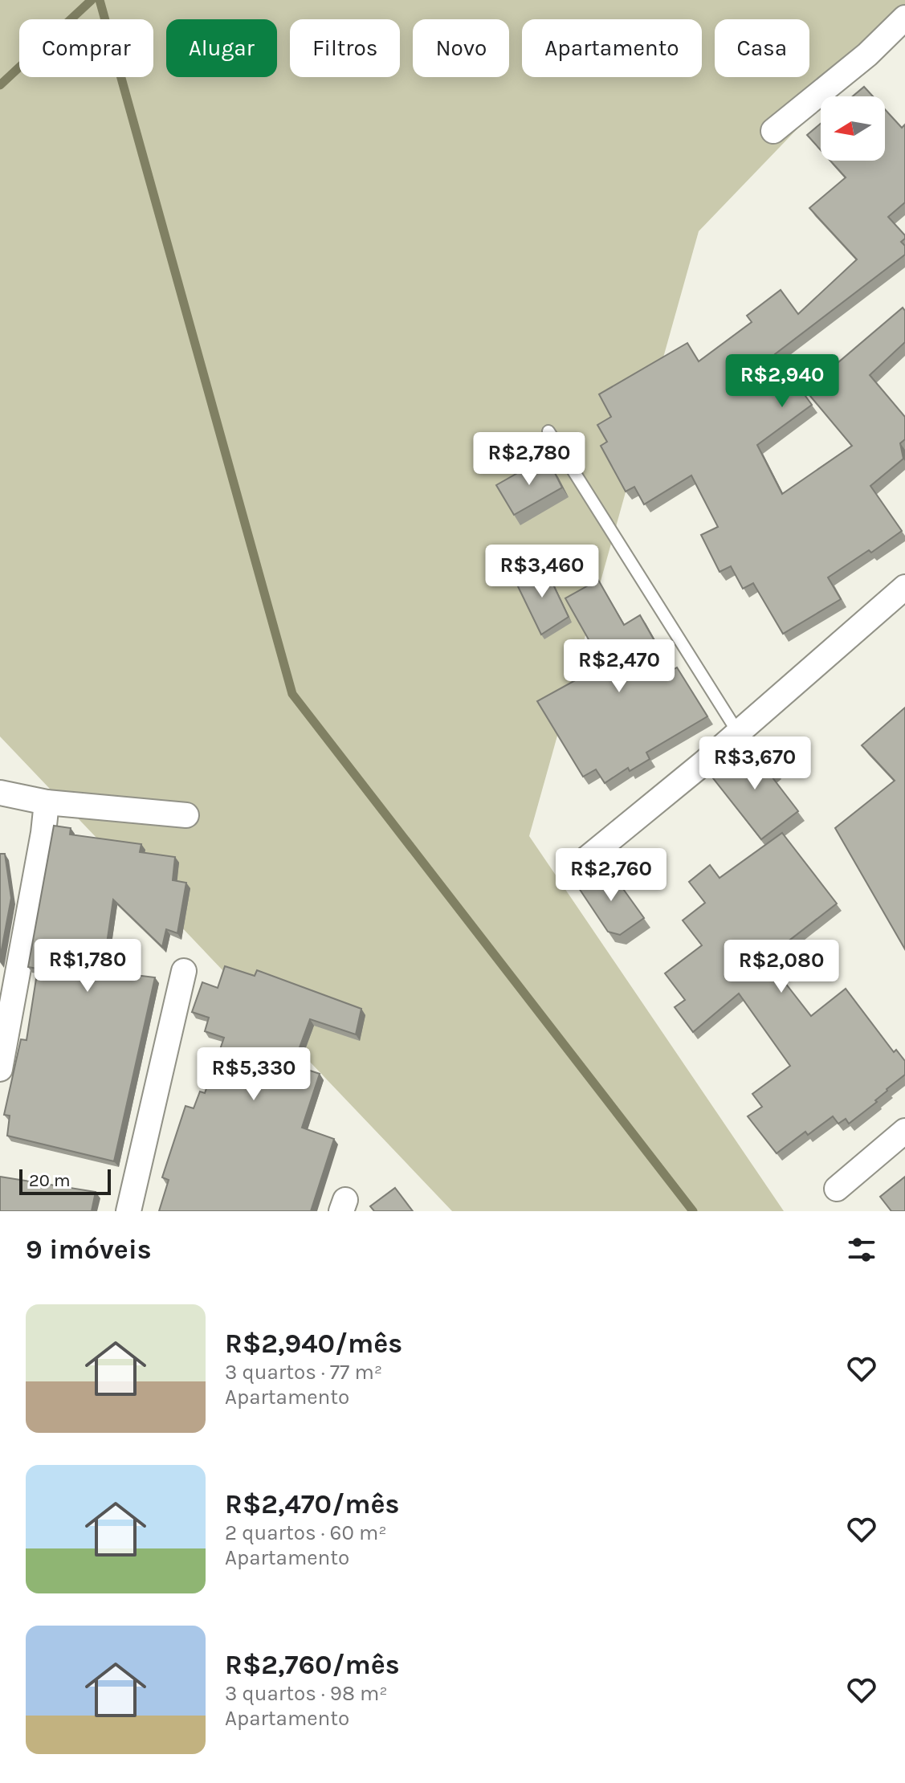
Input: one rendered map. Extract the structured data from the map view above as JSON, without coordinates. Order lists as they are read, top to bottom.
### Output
{
  "scale_bar": "20 m",
  "north": "left",
  "page": {
    "chip": [
      "Comprar",
      "Alugar",
      "Filtros",
      "Novo",
      "Apartamento",
      "Casa"
    ],
    "price": [
      "R$2,940",
      "R$2,780",
      "R$3,460",
      "R$2,470",
      "R$3,670",
      "R$2,760",
      "R$1,780",
      "R$2,080",
      "R$5,330"
    ],
    "scale": "20 m",
    "heading": "9 imóveis",
    "list": [
      {
        "name": "R$2,940/mês",
        "note": "3 quartos · 77 m² · Apartamento"
      },
      {
        "name": "R$2,470/mês",
        "note": "2 quartos · 60 m² · Apartamento"
      },
      {
        "name": "R$2,760/mês",
        "note": "3 quartos · 98 m² · Apartamento"
      }
    ]
  }
}
